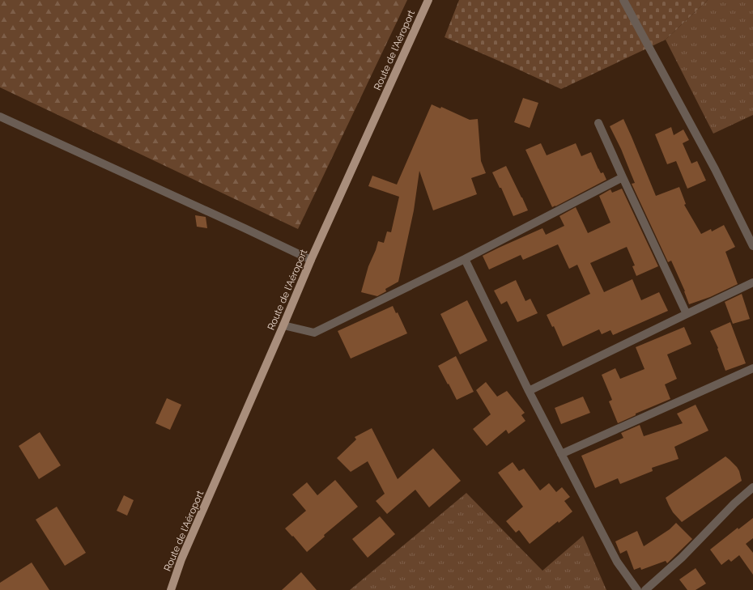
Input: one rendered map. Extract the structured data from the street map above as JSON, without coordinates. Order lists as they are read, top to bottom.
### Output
{
  "streets": {
    "main road": ["Route de l'Aéroport"]
  }
}
